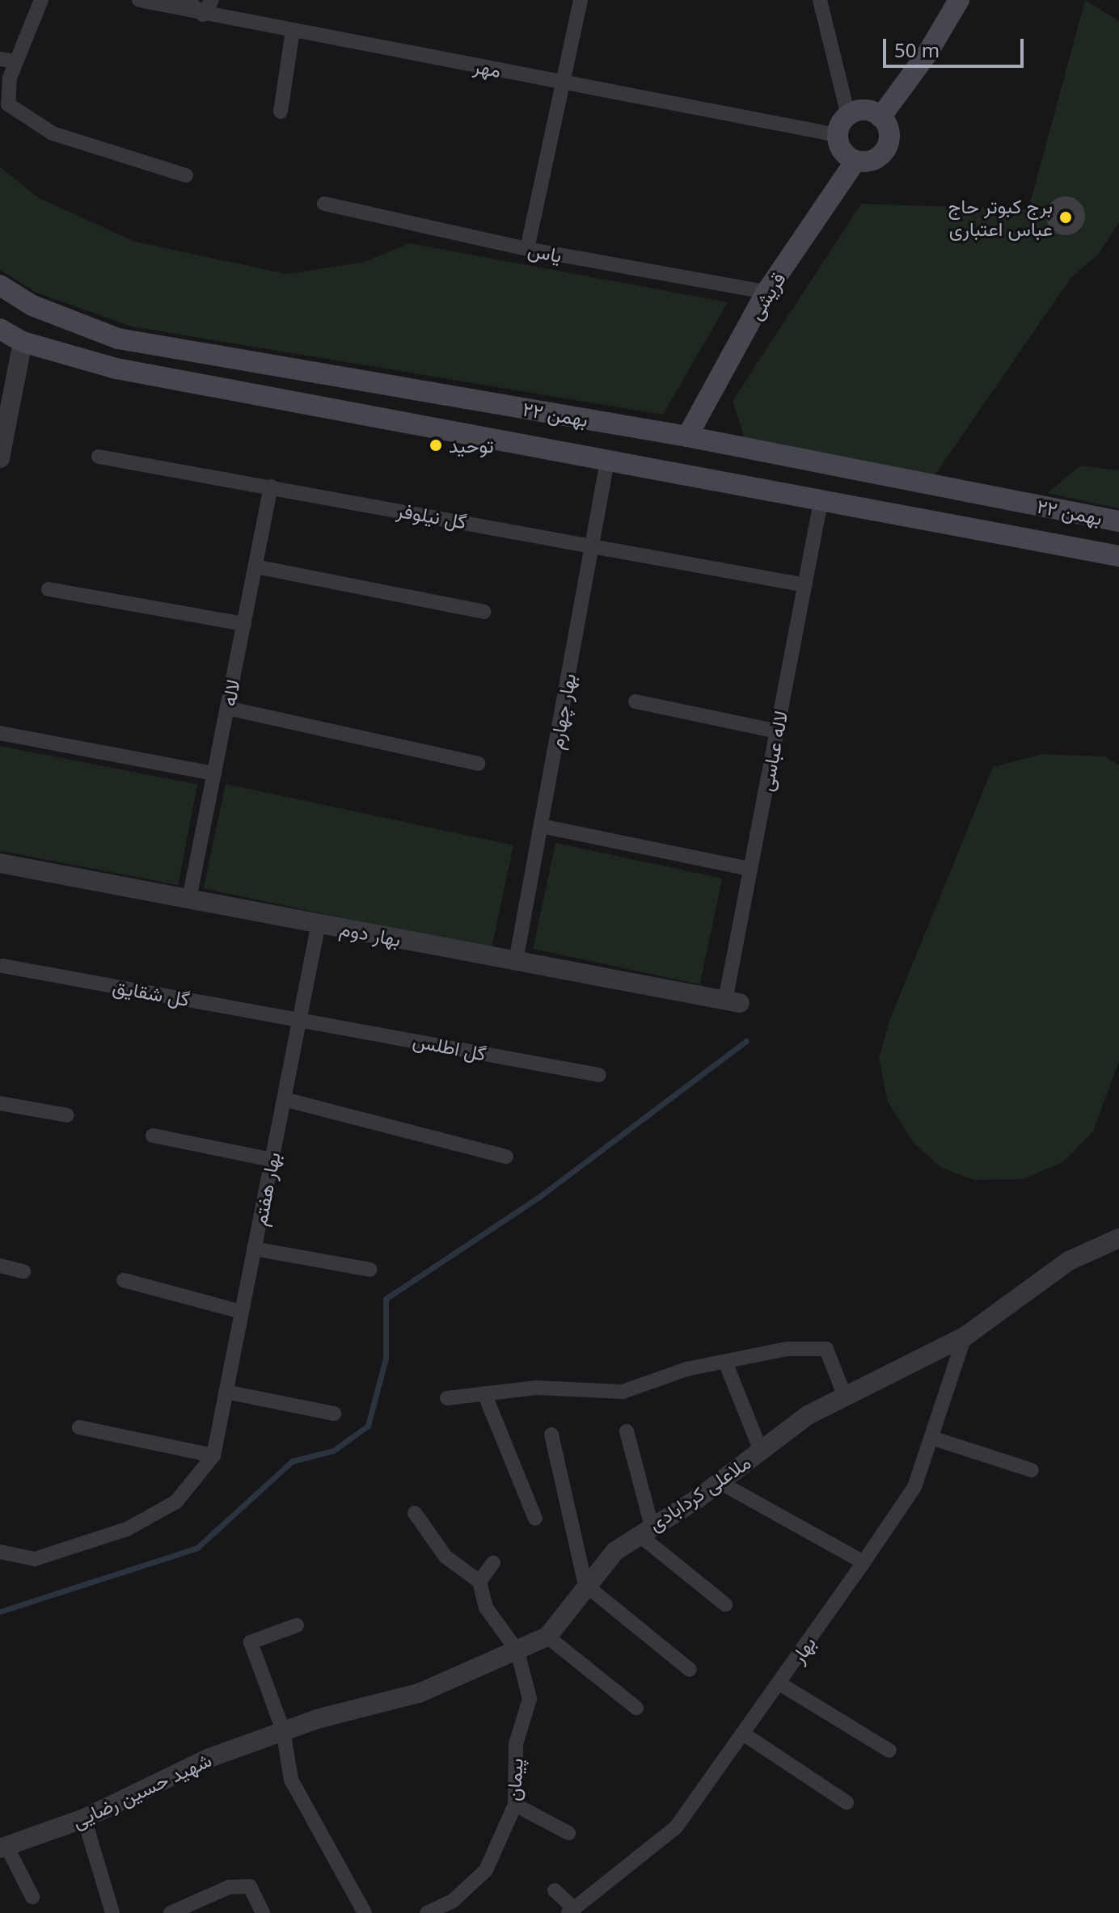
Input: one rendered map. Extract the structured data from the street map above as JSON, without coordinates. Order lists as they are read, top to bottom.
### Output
{
  "streets": {
    "main road": ["قریشی", "۲۲ بهمن"],
    "street": [
      "مهر",
      "یاس",
      "گل نیلوفر",
      "لاله",
      "بهار چهارم",
      "لاله عباسی",
      "بهار دوم",
      "گل شقایق",
      "گل اطلس",
      "بهار هفتم",
      "ملاعلی کردابادی",
      "بهار",
      "پیمان",
      "شهید حسین رضایی"
    ]
  },
  "crossings": [
    ["مهر", "قریشی"],
    ["یاس", "قریشی"],
    ["قریشی", "۲۲ بهمن"],
    ["۲۲ بهمن", "بهار چهارم"],
    ["۲۲ بهمن", "لاله عباسی"],
    ["گل نیلوفر", "لاله"],
    ["گل نیلوفر", "بهار چهارم"],
    ["گل نیلوفر", "لاله عباسی"],
    ["لاله", "بهار دوم"],
    ["بهار چهارم", "بهار دوم"],
    ["لاله عباسی", "بهار دوم"],
    ["بهار دوم", "بهار هفتم"],
    ["گل شقایق", "گل اطلس"],
    ["گل شقایق", "بهار هفتم"],
    ["گل اطلس", "بهار هفتم"],
    ["ملاعلی کردابادی", "بهار"],
    ["ملاعلی کردابادی", "پیمان"],
    ["ملاعلی کردابادی", "شهید حسین رضایی"]
  ],
  "places": ["برج کبوتر حاج عباس اعتباری", "توحید"],
  "scale_bar": "50 m"
}
